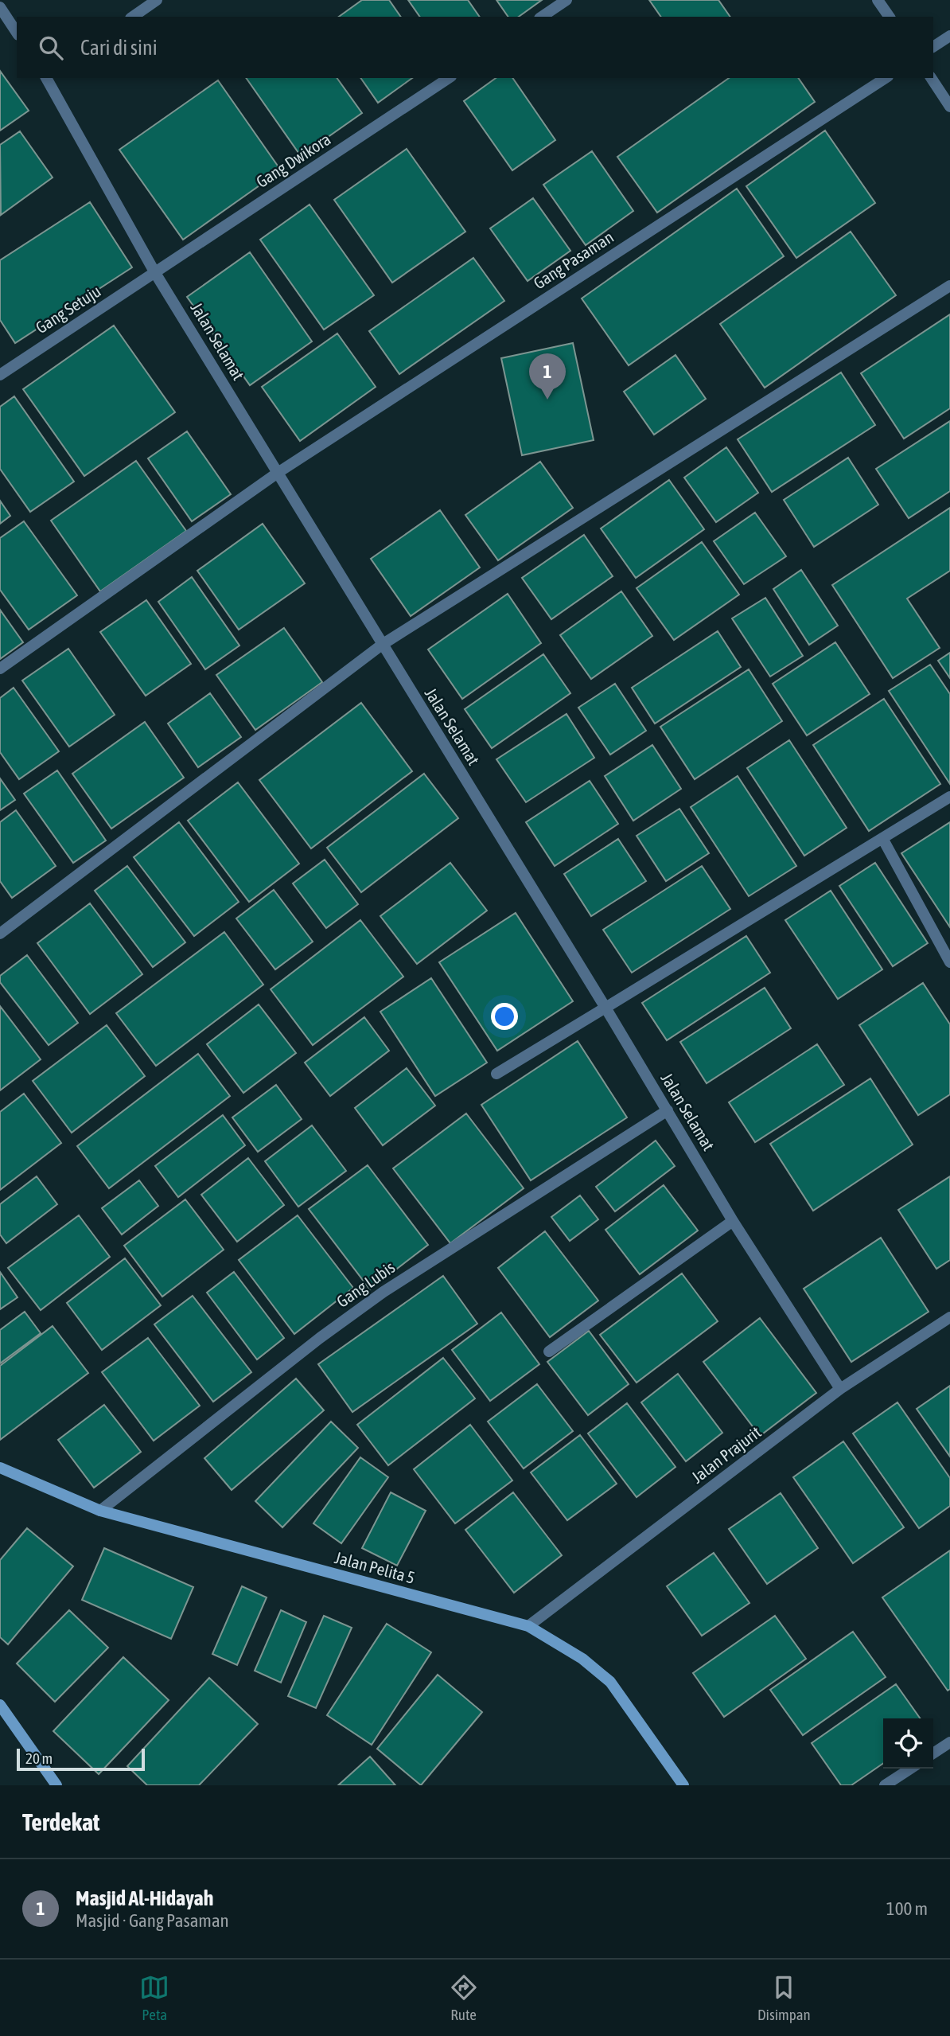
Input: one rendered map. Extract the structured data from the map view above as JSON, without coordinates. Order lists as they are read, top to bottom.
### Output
{
  "streets": {
    "street": [
      "Gang Dwikora",
      "Gang Pasaman",
      "Gang Setuju",
      "Jalan Selamat",
      "Gang Lubis",
      "Jalan Prajurit",
      "Jalan Pelita 5"
    ]
  },
  "crossings": [
    ["Gang Dwikora", "Gang Setuju"],
    ["Gang Dwikora", "Jalan Selamat"],
    ["Gang Pasaman", "Jalan Selamat"],
    ["Gang Setuju", "Jalan Selamat"],
    ["Jalan Selamat", "Gang Lubis"],
    ["Jalan Selamat", "Jalan Prajurit"],
    ["Gang Lubis", "Jalan Pelita 5"],
    ["Jalan Prajurit", "Jalan Pelita 5"]
  ],
  "scale_bar": "20 m",
  "page": {
    "search": "Cari di sini",
    "pins": "1",
    "scale": "20 m",
    "heading": "Terdekat",
    "list": [
      {
        "mark": "1",
        "name": "Masjid Al-Hidayah",
        "note": "Masjid · Gang Pasaman",
        "value": "100 m"
      }
    ],
    "nav": ["Peta", "Rute", "Disimpan"]
  }
}
